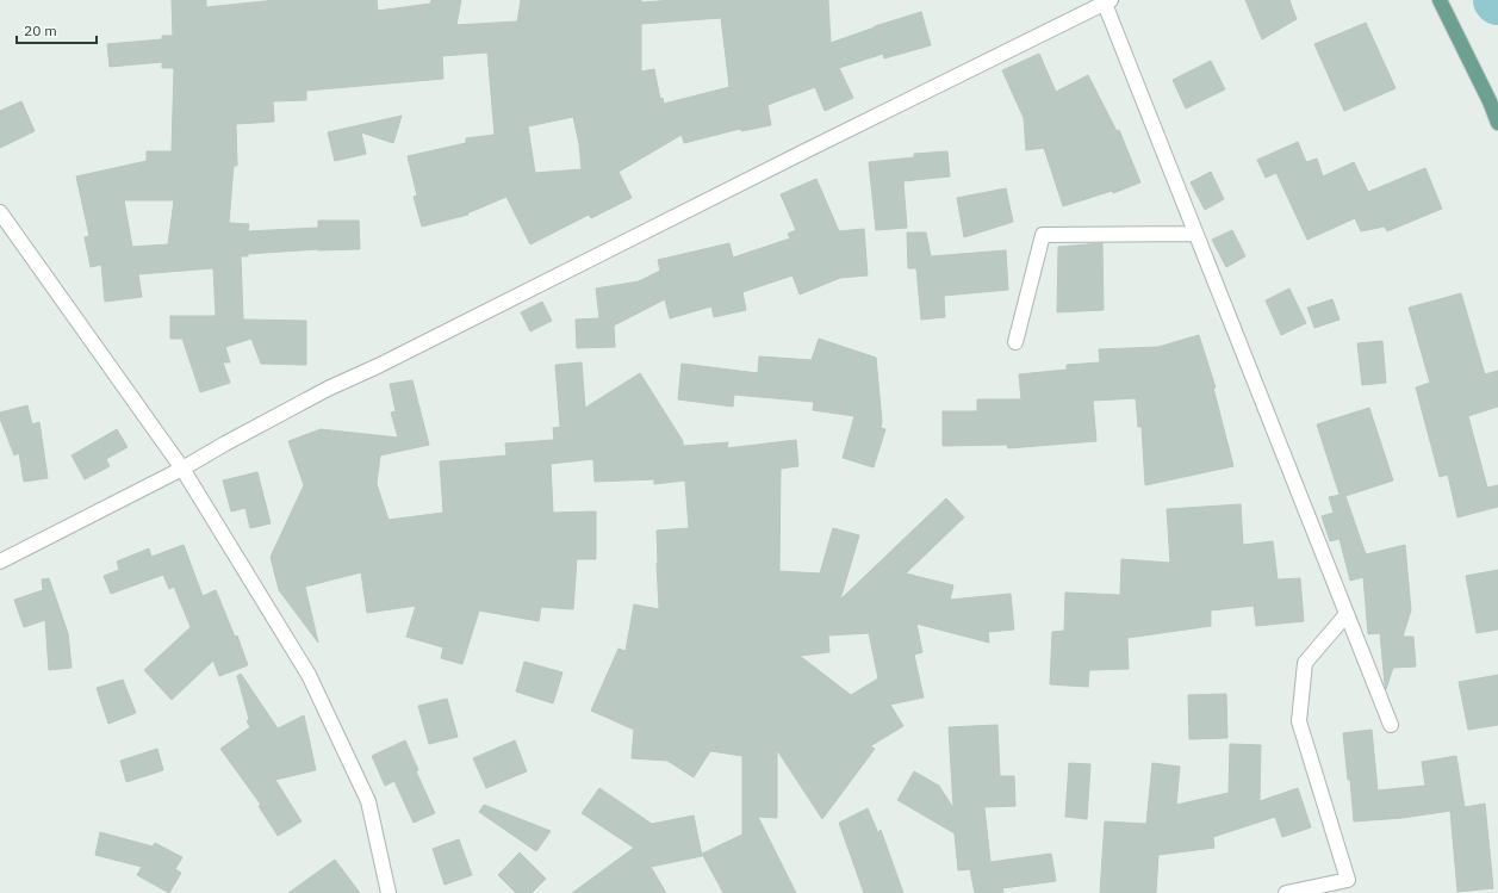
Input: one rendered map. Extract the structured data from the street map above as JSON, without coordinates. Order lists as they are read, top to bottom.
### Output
{
  "scale_bar": "20 m"
}
